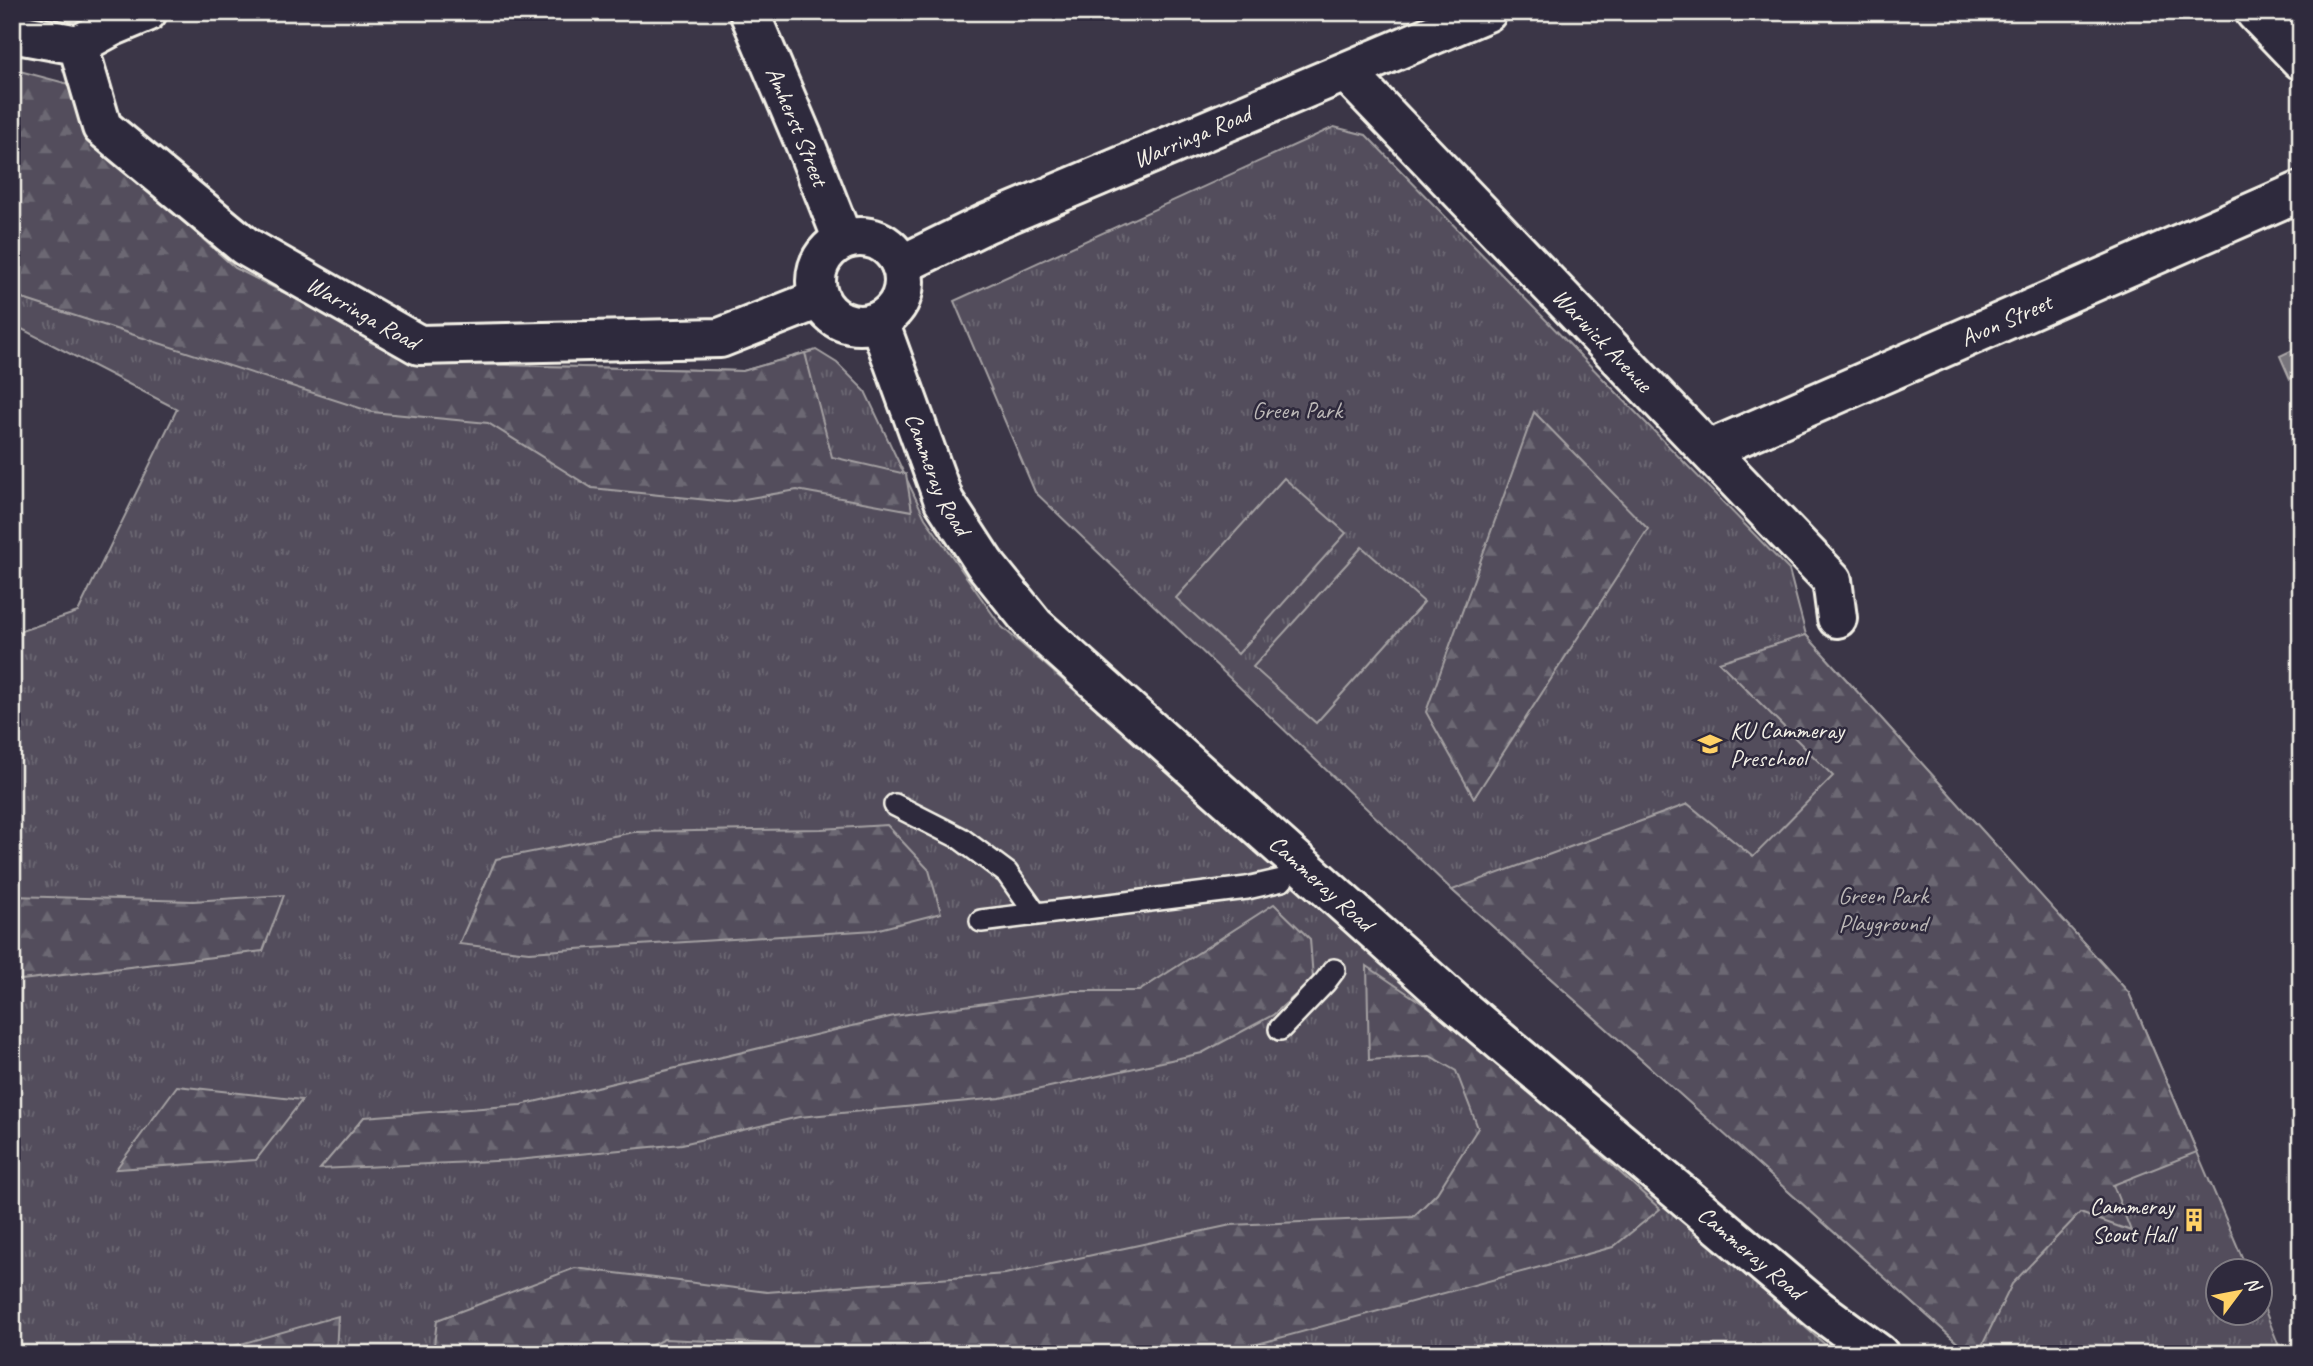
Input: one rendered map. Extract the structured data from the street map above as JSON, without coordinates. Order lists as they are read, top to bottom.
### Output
{
  "streets": {
    "street": [
      "Amherst Street",
      "Warringa Road",
      "Avon Street",
      "Warwick Avenue",
      "Cammeray Road"
    ]
  },
  "crossings": [
    ["Amherst Street", "Warringa Road"],
    ["Amherst Street", "Cammeray Road"],
    ["Warringa Road", "Warwick Avenue"],
    ["Warringa Road", "Cammeray Road"],
    ["Avon Street", "Warwick Avenue"]
  ],
  "parks": ["Green Park", "Green Park Playground"],
  "places": {
    "school or university": ["KU Cammeray Preschool"],
    "building": ["Cammeray Scout Hall"]
  },
  "north": "top right"
}
